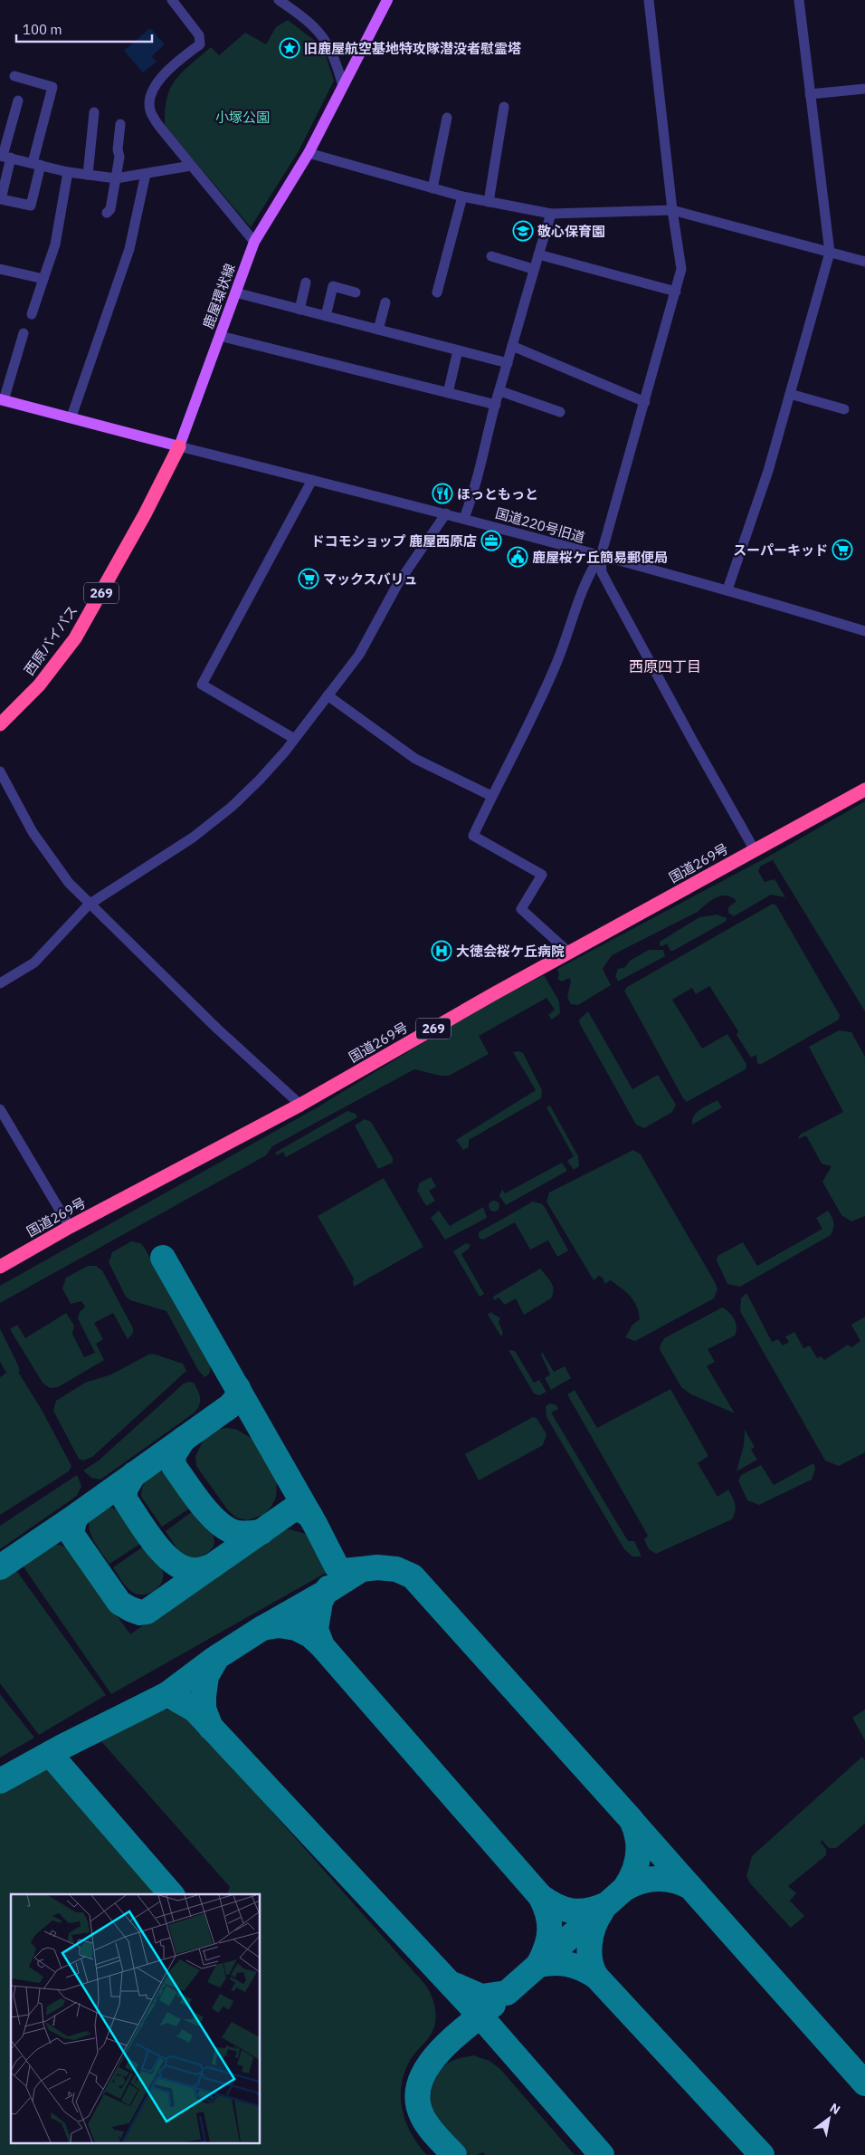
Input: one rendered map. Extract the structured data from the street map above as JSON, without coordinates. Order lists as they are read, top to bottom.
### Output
{
  "streets": {
    "highway": ["269", "西原バイパス", "国道269号"],
    "main road": ["鹿屋環状線"],
    "street": ["国道220号旧道"]
  },
  "crossings": [
    ["鹿屋環状線", "国道220号旧道"],
    ["鹿屋環状線", "西原バイパス"],
    ["国道220号旧道", "西原バイパス"]
  ],
  "districts": ["西原四丁目"],
  "parks": ["小塚公園"],
  "places": {
    "place": ["旧鹿屋航空基地特攻隊潜没者慰霊塔"],
    "school or university": ["敬心保育園"],
    "restaurant": ["ほっともっと"],
    "office": ["ドコモショップ 鹿屋西原店"],
    "supermarket": ["スーパーキッド", "マックスバリュ"],
    "public building": ["鹿屋桜ケ丘簡易郵便局"],
    "hospital": ["大徳会桜ケ丘病院"]
  },
  "scale_bar": "100 m",
  "north": "top right"
}
